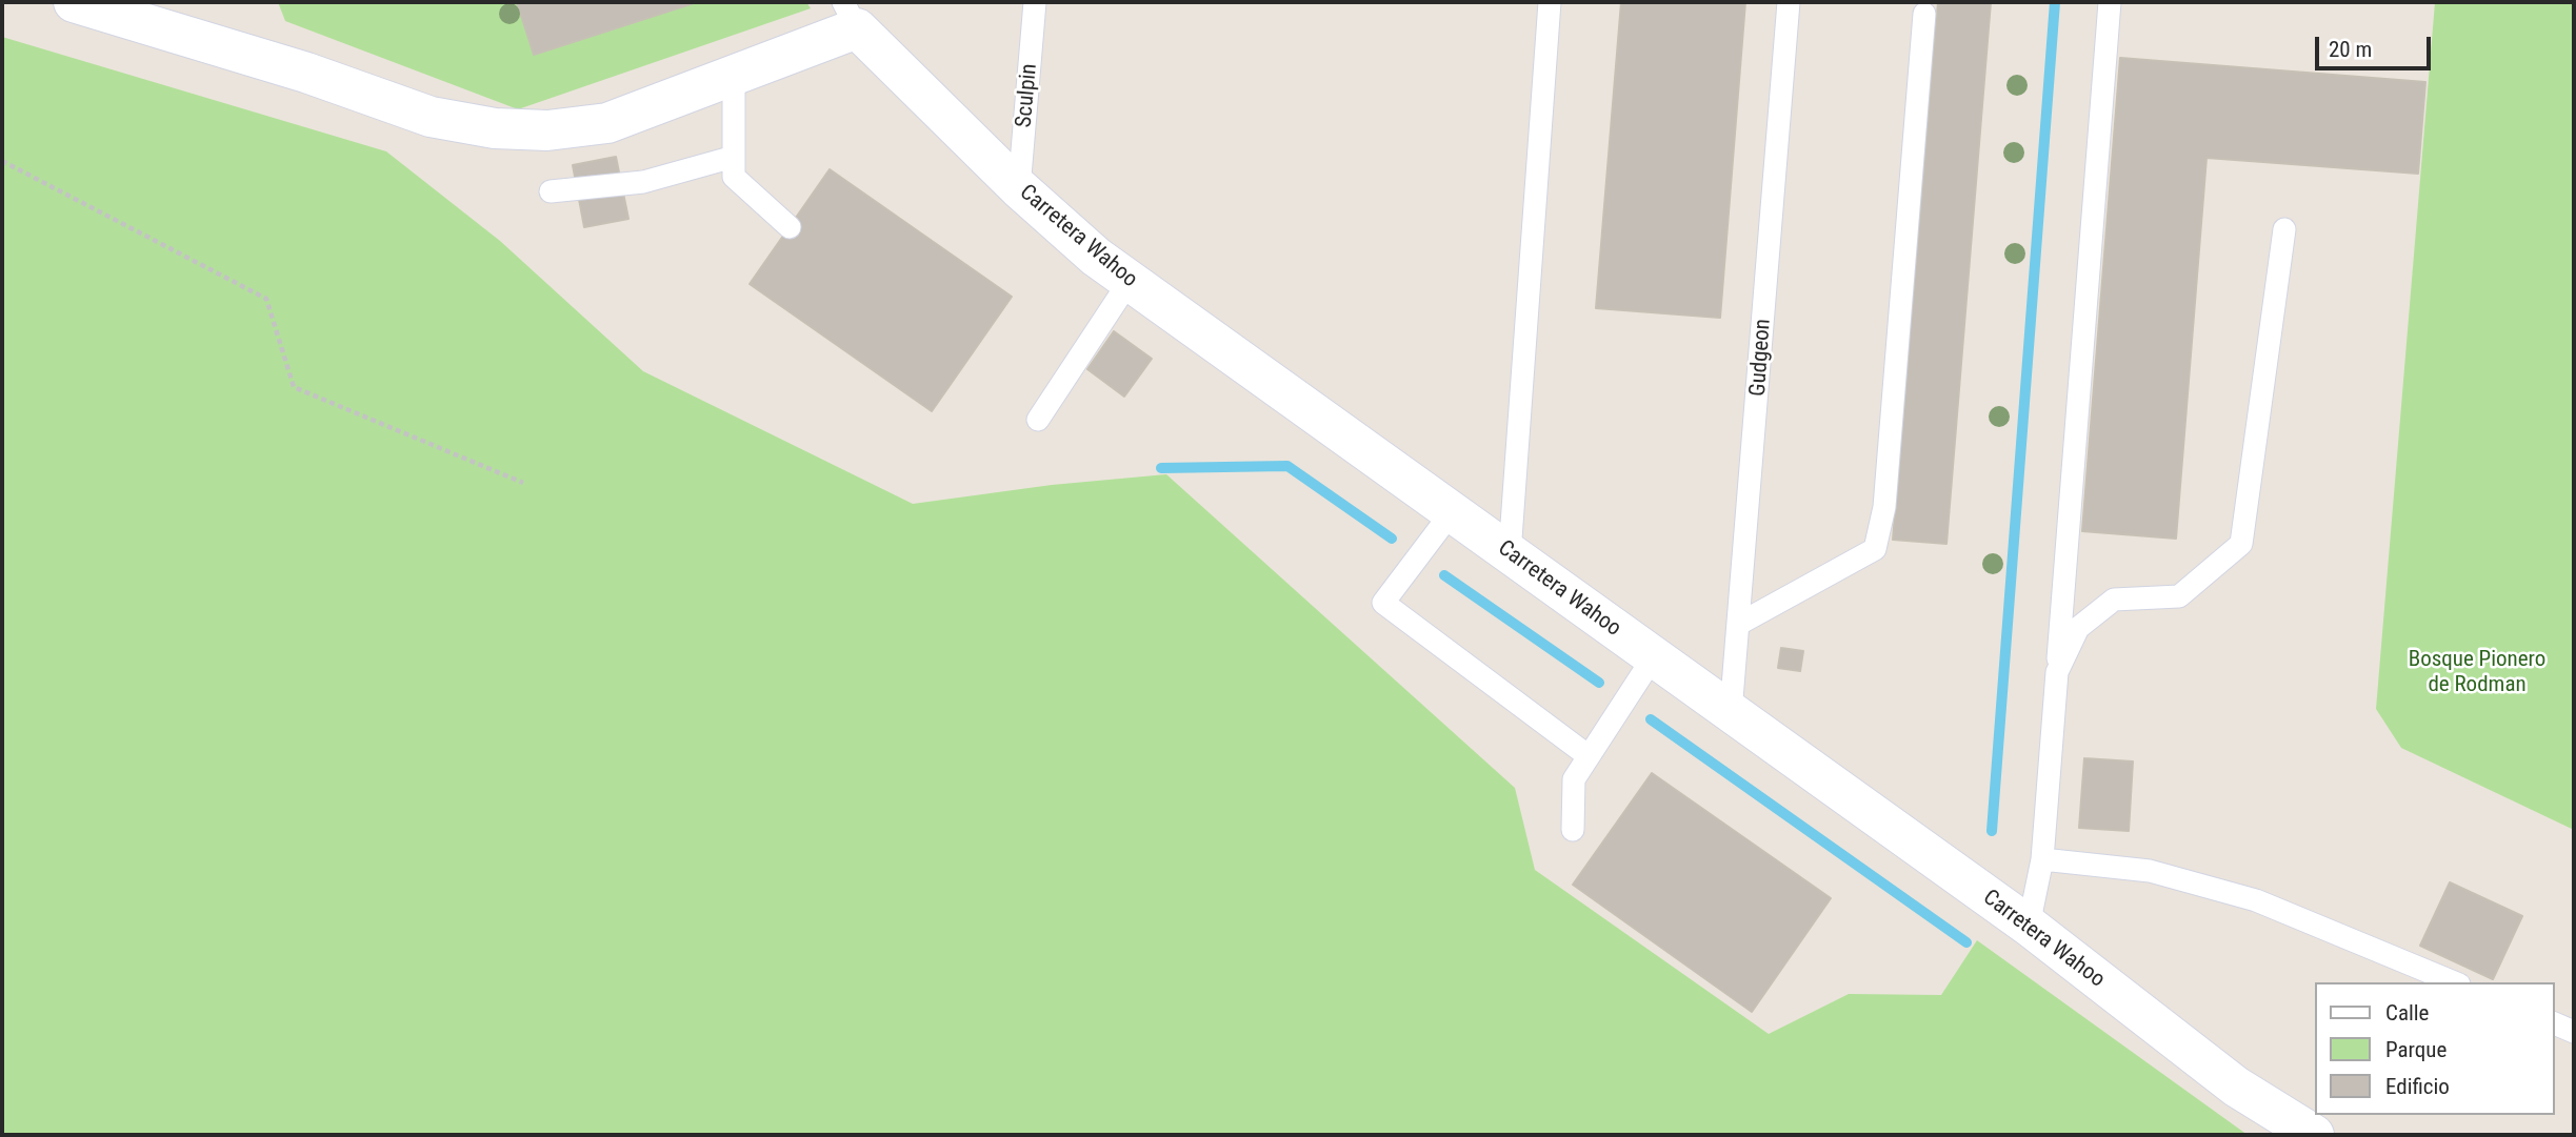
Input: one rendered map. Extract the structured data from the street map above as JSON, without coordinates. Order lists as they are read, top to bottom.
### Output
{
  "streets": {
    "street": ["Carretera Wahoo"],
    "lane": ["Sculpin", "Gudgeon"]
  },
  "crossings": [
    ["Sculpin", "Carretera Wahoo"],
    ["Carretera Wahoo", "Gudgeon"]
  ],
  "parks": ["Bosque Pionero de Rodman"],
  "legend": ["Calle", "Parque", "Edificio"],
  "scale_bar": "20 m"
}
